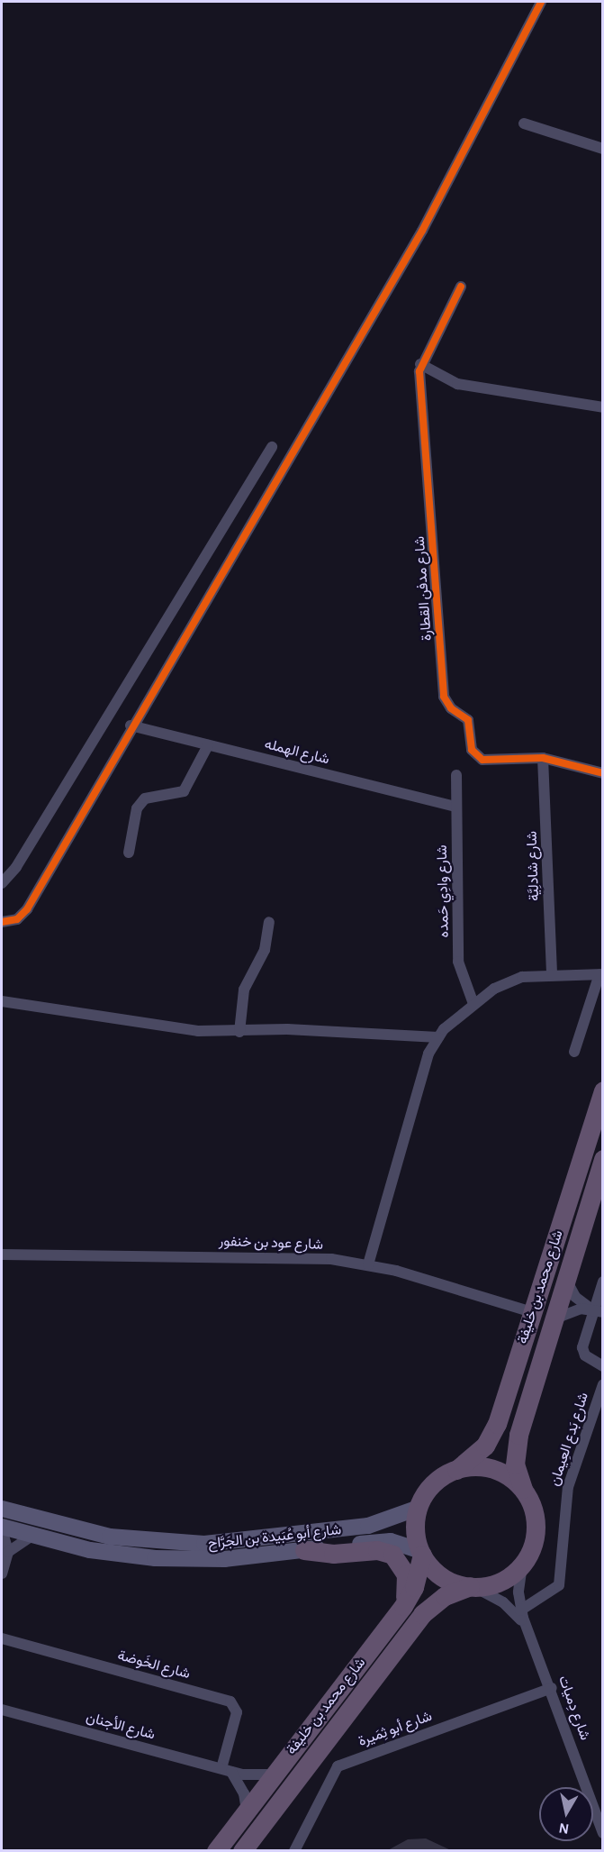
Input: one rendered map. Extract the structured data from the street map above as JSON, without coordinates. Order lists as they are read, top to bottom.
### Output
{
  "streets": {
    "highway": ["شارع محمد بن خليفة"],
    "main road": ["شارع أبو عُبَيدة بن الجَرَّاح"],
    "street": [
      "شارع مدفن القطارة",
      "شارع الهمله",
      "شارع شادلِيَّة",
      "شارع وادِي حَمده",
      "شارع عود بن خنفور",
      "شارع بَدع العِيمان",
      "شارع الخَوضة",
      "شارع دِميات",
      "شارع الأجنان",
      "شارع أبو ثِمَيرة"
    ]
  },
  "crossings": [
    ["شارع مدفن القطارة", "شارع شادلِيَّة"],
    ["شارع الهمله", "شارع وادِي حَمده"],
    ["شارع عود بن خنفور", "شارع محمد بن خليفة"],
    ["شارع محمد بن خليفة", "شارع أبو عُبَيدة بن الجَرَّاح"],
    ["شارع محمد بن خليفة", "شارع دِميات"],
    ["شارع محمد بن خليفة", "شارع الأجنان"],
    ["شارع بَدع العِيمان", "شارع دِميات"],
    ["شارع أبو عُبَيدة بن الجَرَّاح", "شارع دِميات"],
    ["شارع الخَوضة", "شارع الأجنان"],
    ["شارع دِميات", "شارع أبو ثِمَيرة"]
  ],
  "north": "bottom"
}
